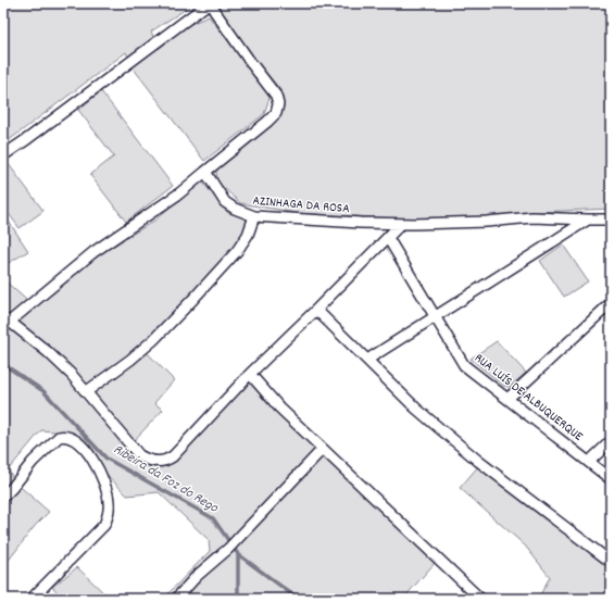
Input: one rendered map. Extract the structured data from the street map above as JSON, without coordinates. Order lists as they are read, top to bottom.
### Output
{
  "streets": {
    "street": ["AZINHAGA DA ROSA", "RUA LUÍS DE ALBUQUERQUE"]
  },
  "water": ["Ribeira da Foz do Rego"]
}
